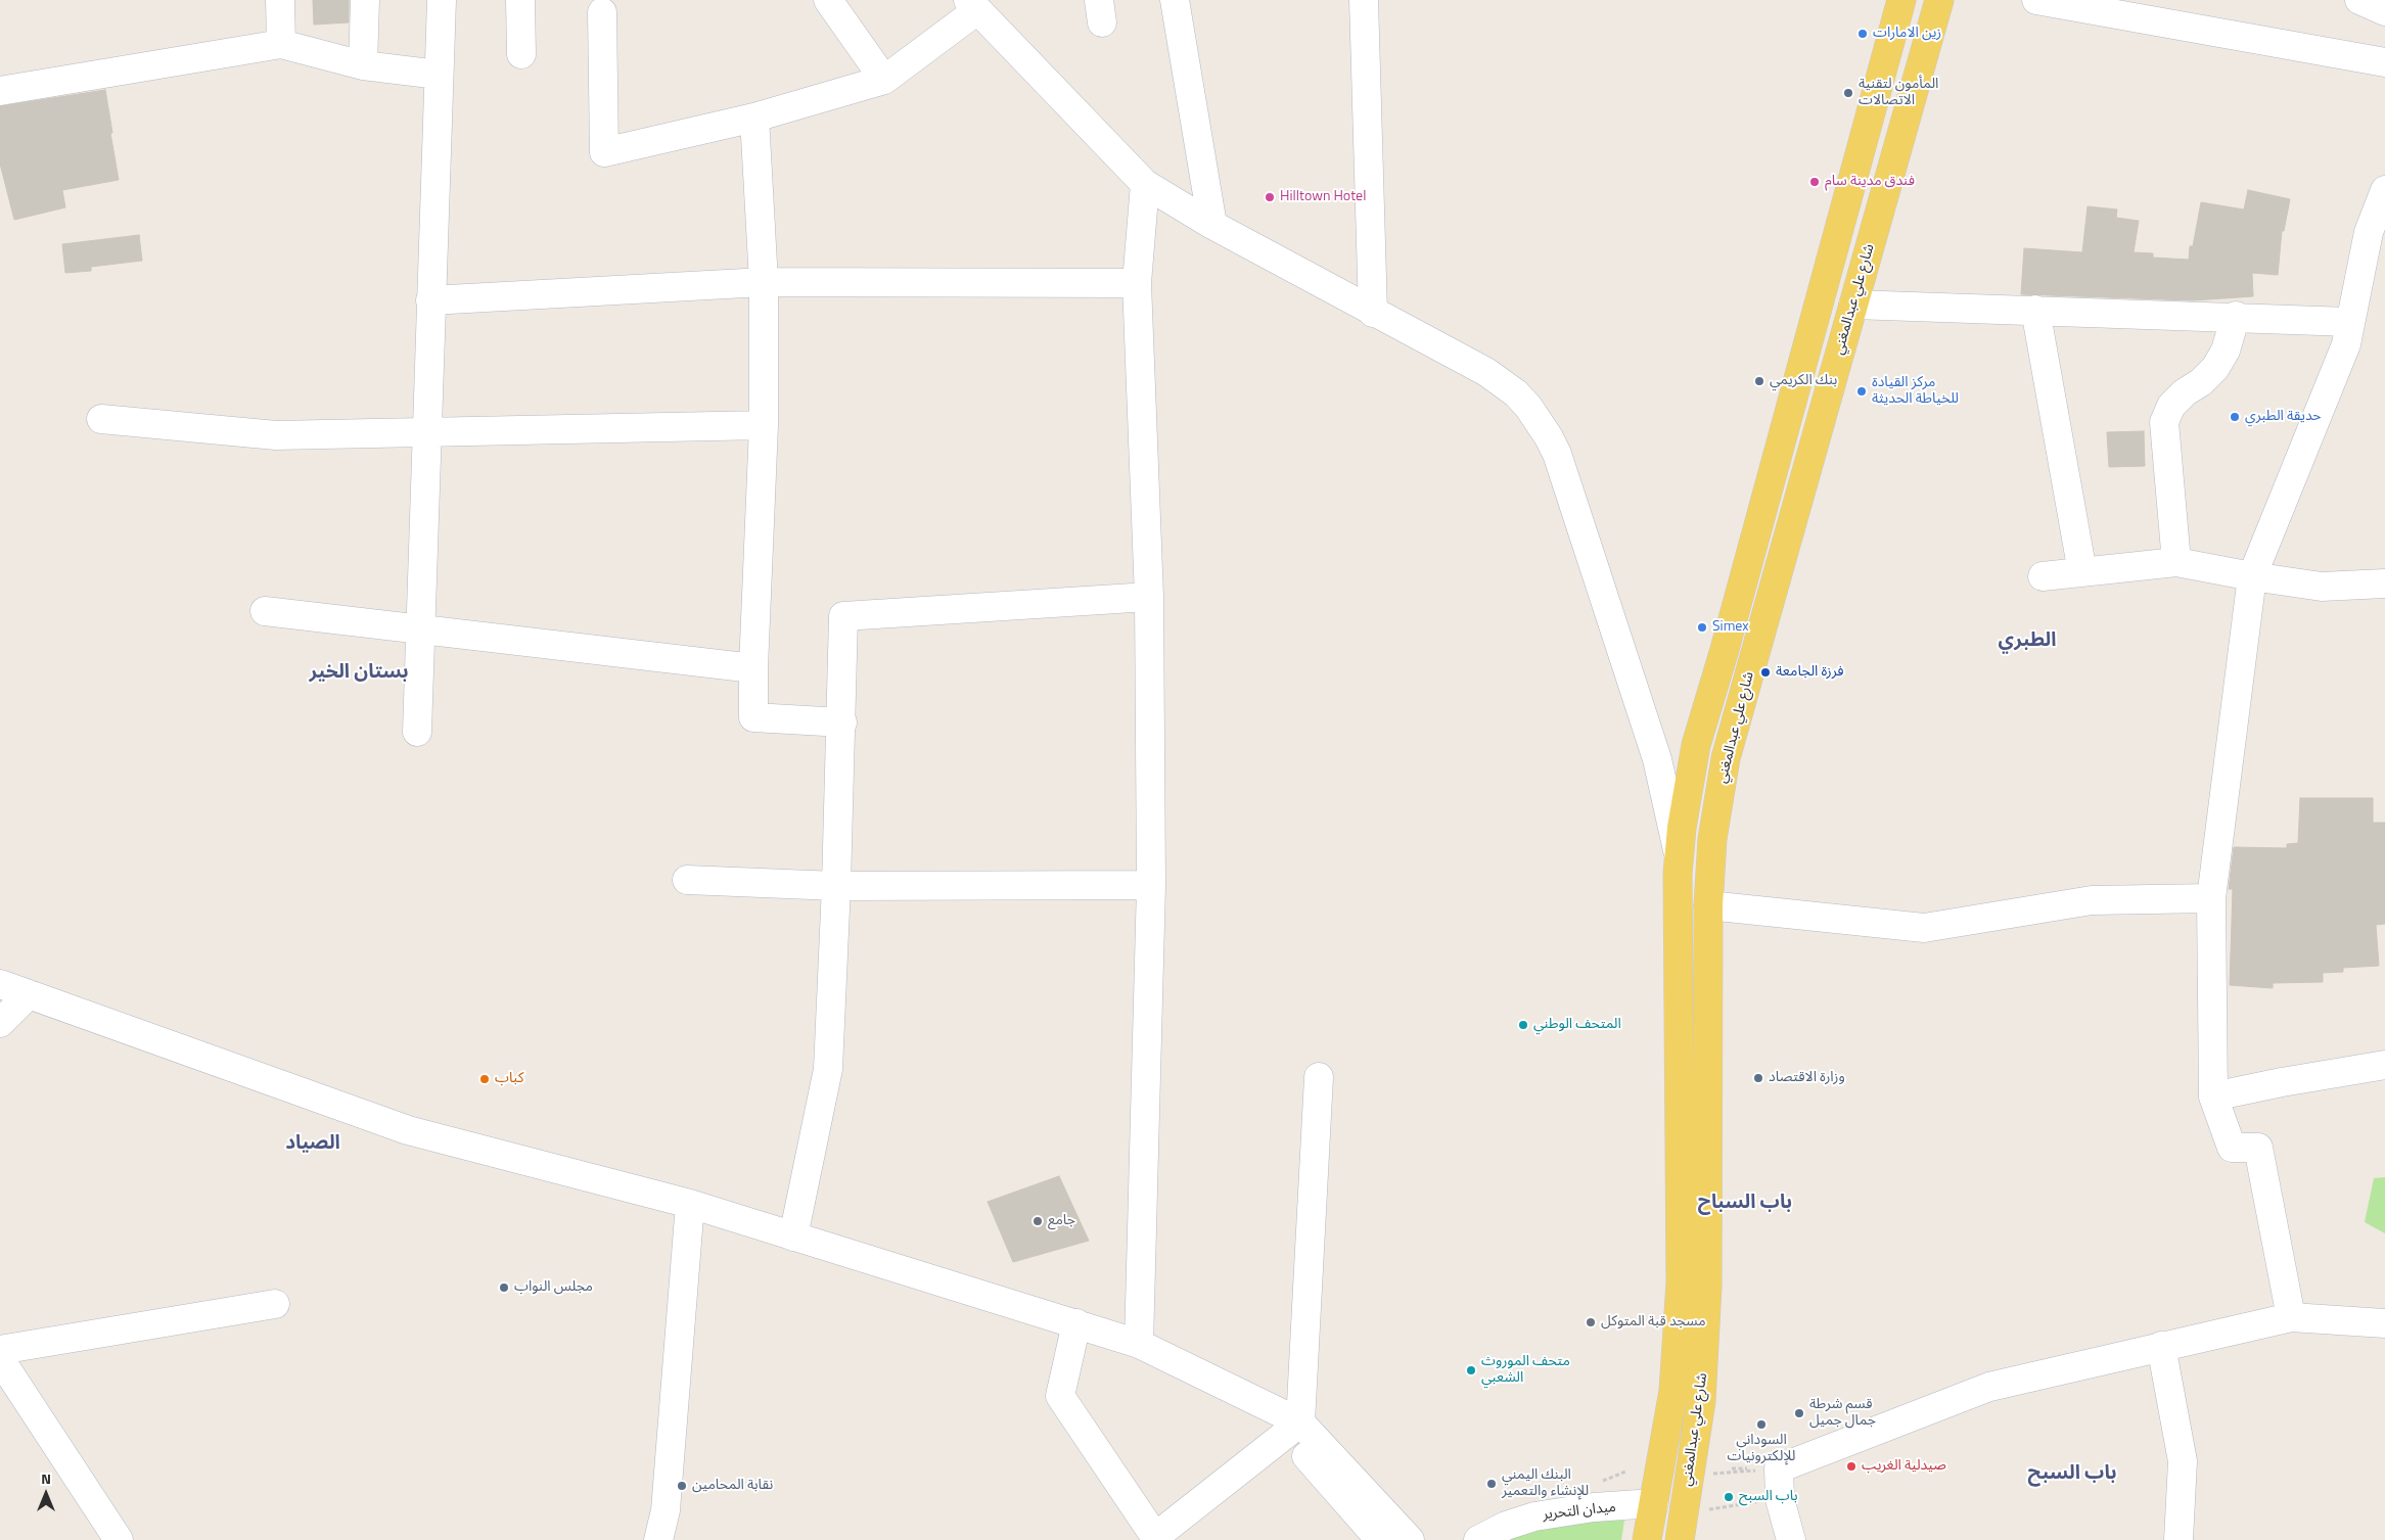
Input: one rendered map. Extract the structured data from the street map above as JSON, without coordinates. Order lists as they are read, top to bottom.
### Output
{
  "streets": {
    "main road": ["شارع علي عبدالمغني"],
    "street": ["ميدان التحرير"]
  },
  "crossings": [
    ["شارع علي عبدالمغني", "ميدان التحرير"]
  ],
  "districts": [
    "الطبري",
    "بستان الخير",
    "الصياد",
    "باب السباح",
    "باب السبح"
  ],
  "places": [
    "زين الامارات",
    "المأمون لتقنية الاتصالات",
    "فندق مدينة سام",
    "Hilltown Hotel",
    "بنك الكريمي",
    "مركز القيادة للخياطة الحديثة",
    "حديقة الطبري",
    "Simex",
    "فرزة الجامعة",
    "المتحف الوطني",
    "وزارة الاقتصاد",
    "كباب",
    "جامع",
    "مجلس النواب",
    "مسجد قبة المتوكل",
    "متحف الموروث الشعبي",
    "قسم شرطة جمال جميل",
    "السوداني للإلكترونيات",
    "صيدلية الغريب",
    "البنك اليمني للإنشاء والتعمير",
    "نقابة المحامين",
    "باب السبح"
  ],
  "north": "top"
}
